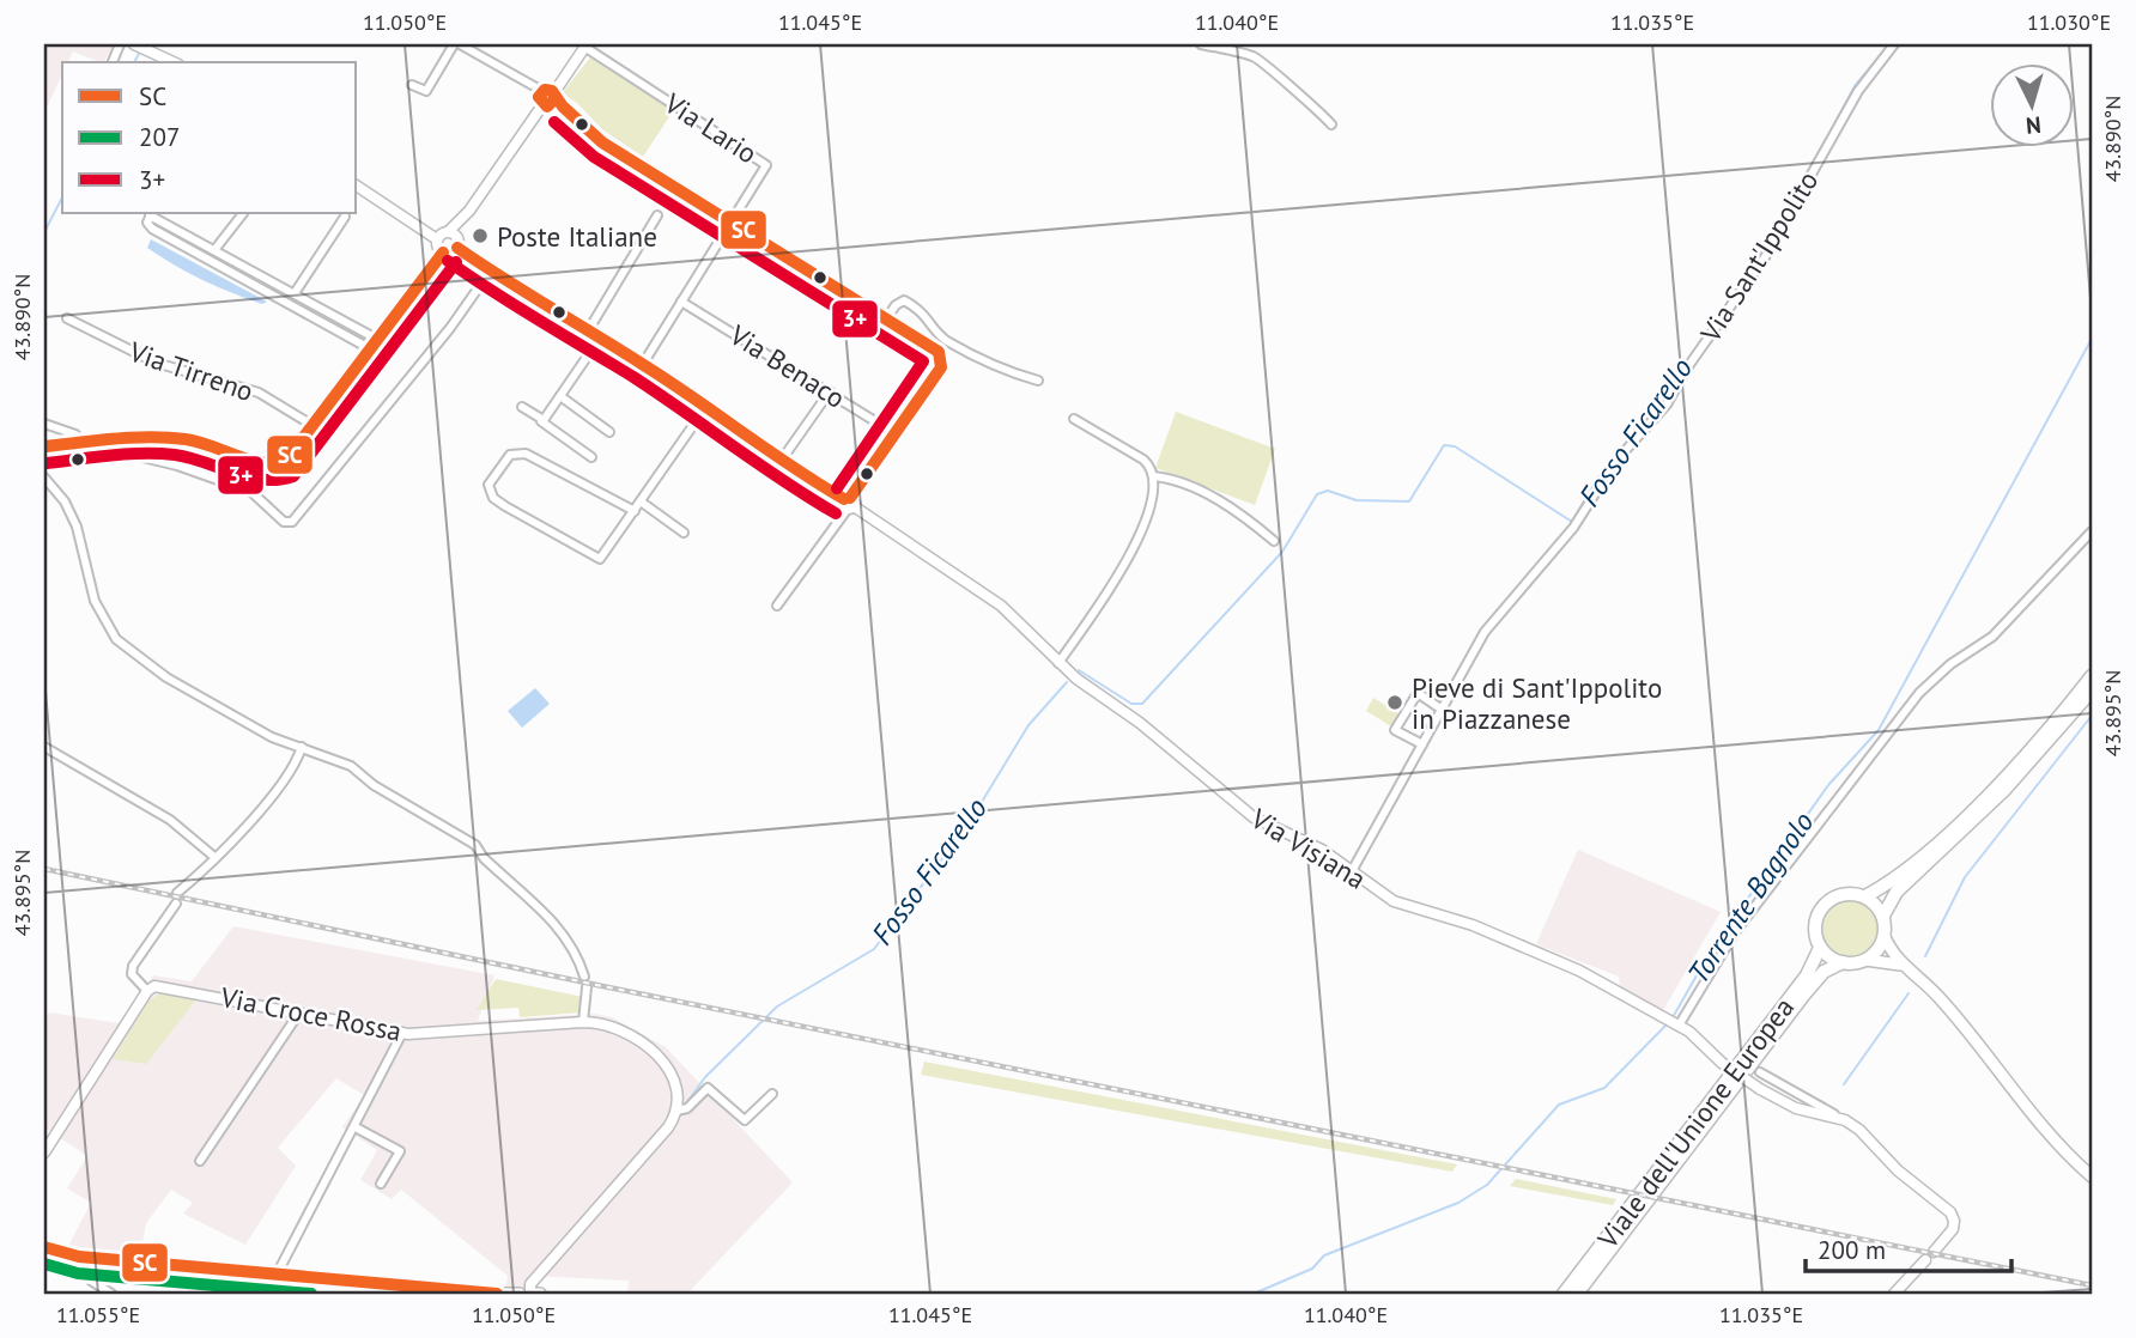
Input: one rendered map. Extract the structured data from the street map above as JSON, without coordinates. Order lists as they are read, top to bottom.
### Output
{
  "streets": {
    "main road": ["Viale dell'Unione Europea"],
    "street": [
      "Via Lario",
      "Via Sant'Ippolito",
      "Via Benaco",
      "Via Tirreno",
      "Via Visiana",
      "Via Croce Rossa"
    ]
  },
  "crossings": [
    ["Via Lario", "Via Benaco"],
    ["Via Lario", "Via Visiana"]
  ],
  "water": ["Fosso Ficarello", "Torrente Bagnolo"],
  "places": ["Poste Italiane", "Pieve di Sant'Ippolito in Piazzanese"],
  "lines": ["transit line SC", "transit line 3+", "transit line 207"],
  "legend": ["SC", "207", "3+"],
  "scale_bar": "200 m",
  "north": "bottom",
  "coordinates": [
    "11.050°E",
    "11.045°E",
    "11.040°E",
    "11.035°E",
    "11.030°E",
    "43.890°N",
    "43.895°N",
    "11.055°E"
  ]
}
